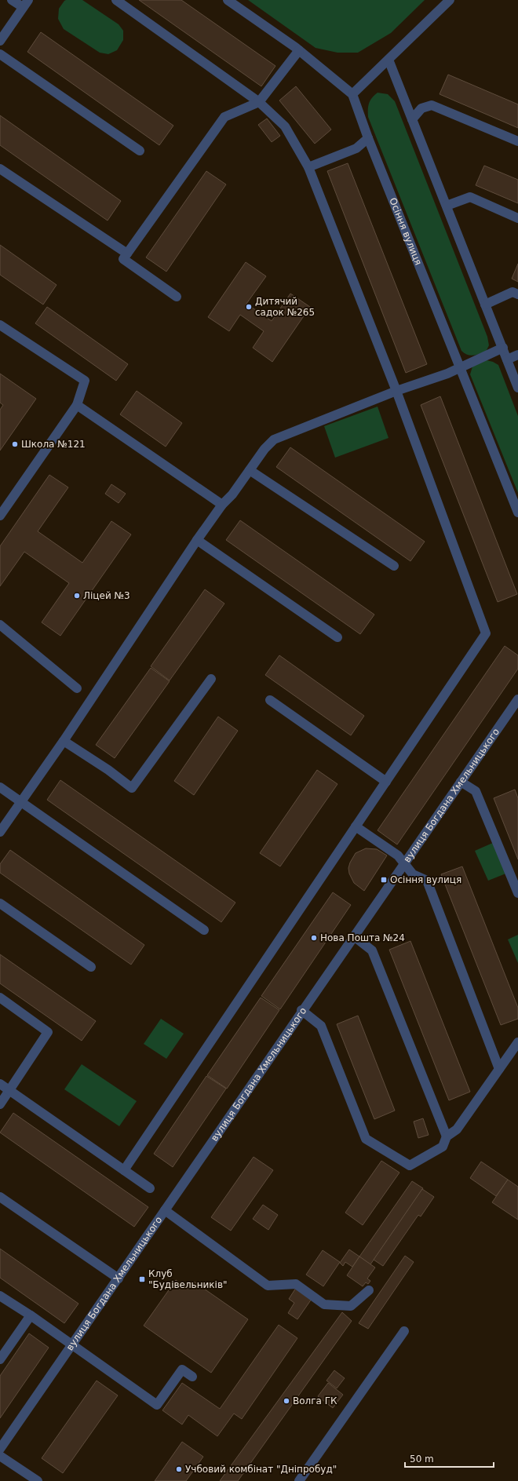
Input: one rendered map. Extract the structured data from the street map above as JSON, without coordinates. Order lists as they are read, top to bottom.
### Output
{
  "streets": {
    "street": ["Осіння вулиця", "вулиця Богдана Хмельницького"]
  },
  "places": {
    "other": [
      "Дитячий садок №265",
      "Школа №121",
      "Ліцей №3",
      "Нова Пошта №24",
      "Волга ГК",
      "Учбовий комбінат \"Дніпробуд\""
    ],
    "transit": ["Осіння вулиця", "Клуб \"Будівельників\""]
  },
  "scale_bar": "50 m"
}
